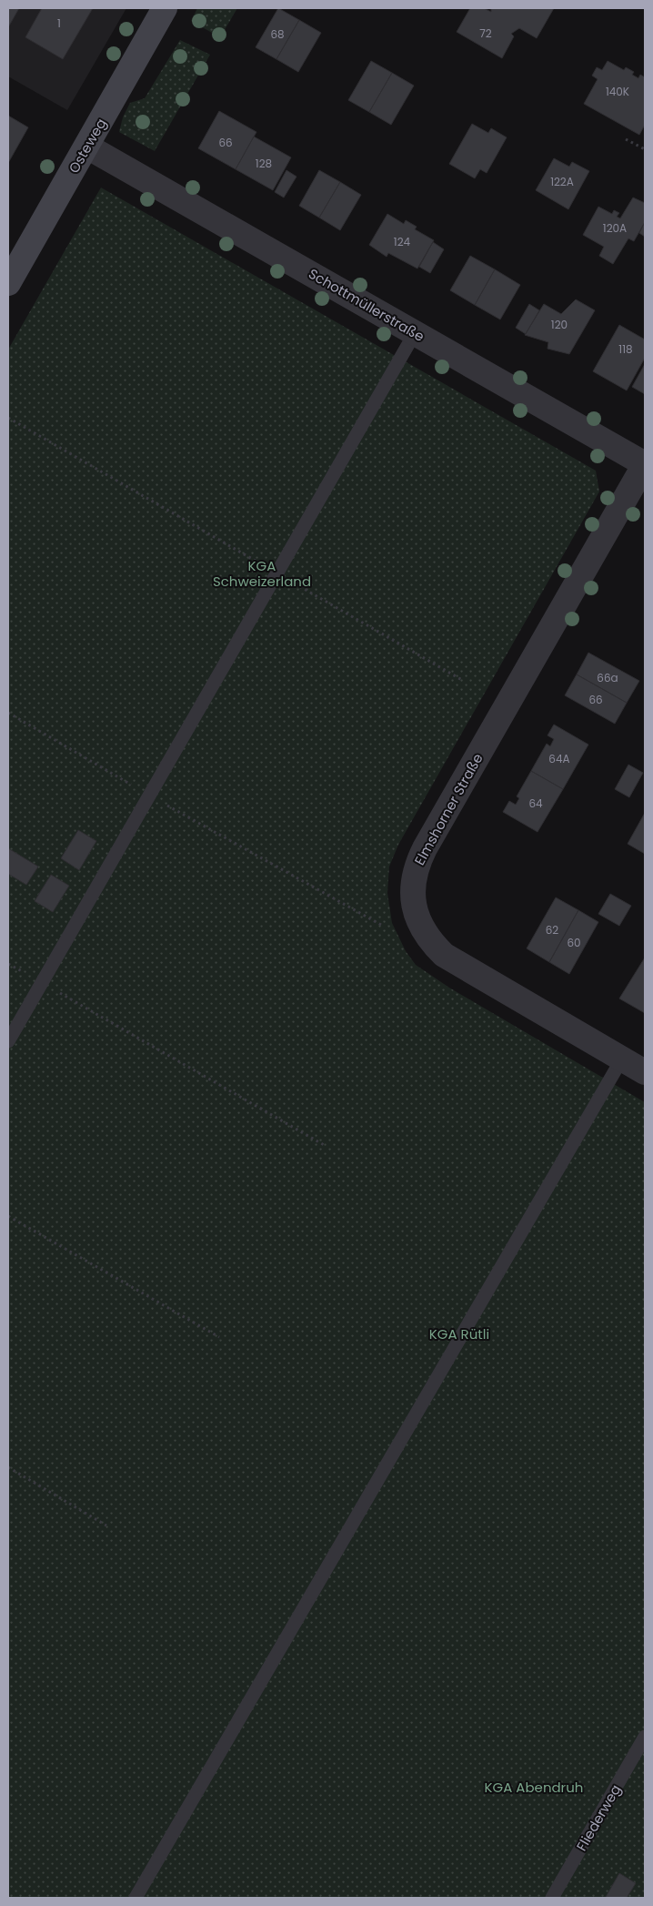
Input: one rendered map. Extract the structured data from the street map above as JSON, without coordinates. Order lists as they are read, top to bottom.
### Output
{
  "streets": {
    "street": ["Osteweg", "Schottmüllerstraße", "Elmshorner Straße"],
    "lane": ["Fliederweg"]
  },
  "crossings": [
    ["Osteweg", "Schottmüllerstraße"],
    ["Schottmüllerstraße", "Elmshorner Straße"]
  ],
  "parks": ["KGA Schweizerland", "KGA Rütli", "KGA Abendruh"],
  "house_numbers": [
    "1",
    "72",
    "68",
    "140K",
    "66",
    "128",
    "122A",
    "120A",
    "124",
    "120",
    "118",
    "66a",
    "66",
    "64A",
    "64",
    "62",
    "60"
  ]
}
